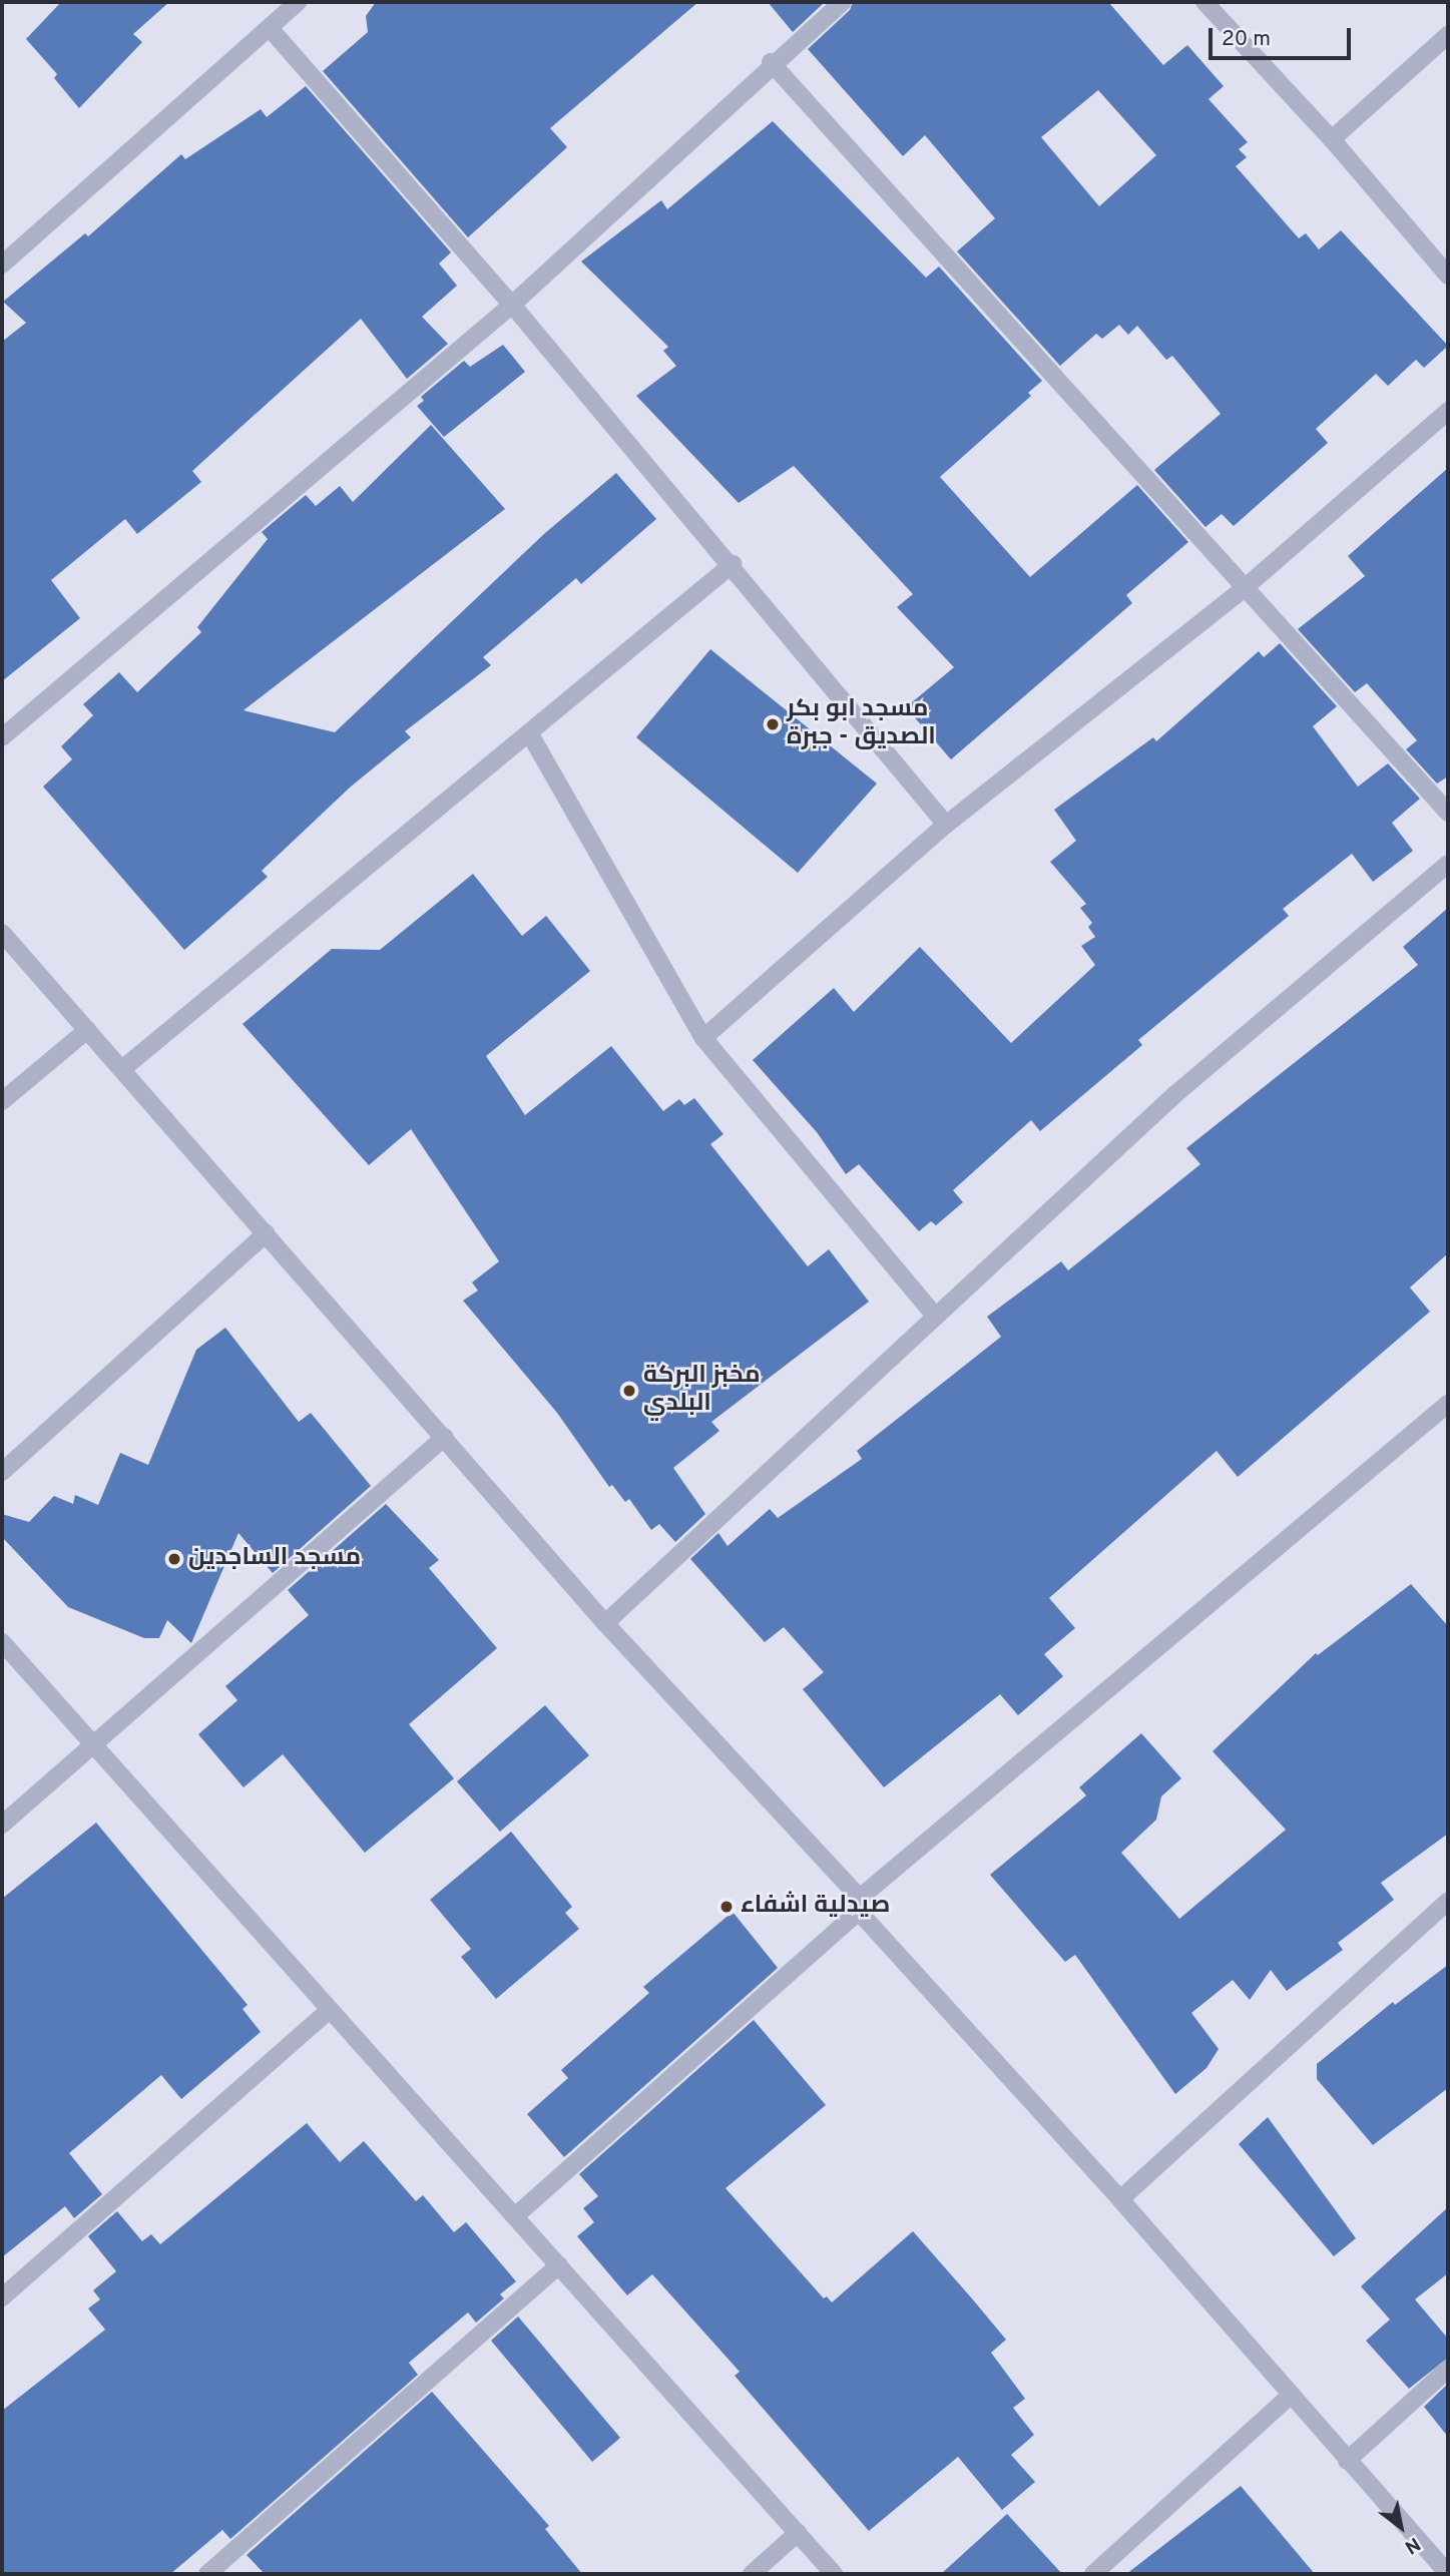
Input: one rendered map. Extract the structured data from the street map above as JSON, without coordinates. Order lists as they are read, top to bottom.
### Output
{
  "places": [
    "مسجد ابو بكر الصديق - جبرة",
    "مخبز البركة البلدي",
    "مسجد الساجدين",
    "صيدلية اشفاء"
  ],
  "scale_bar": "20 m",
  "north": "bottom right"
}
